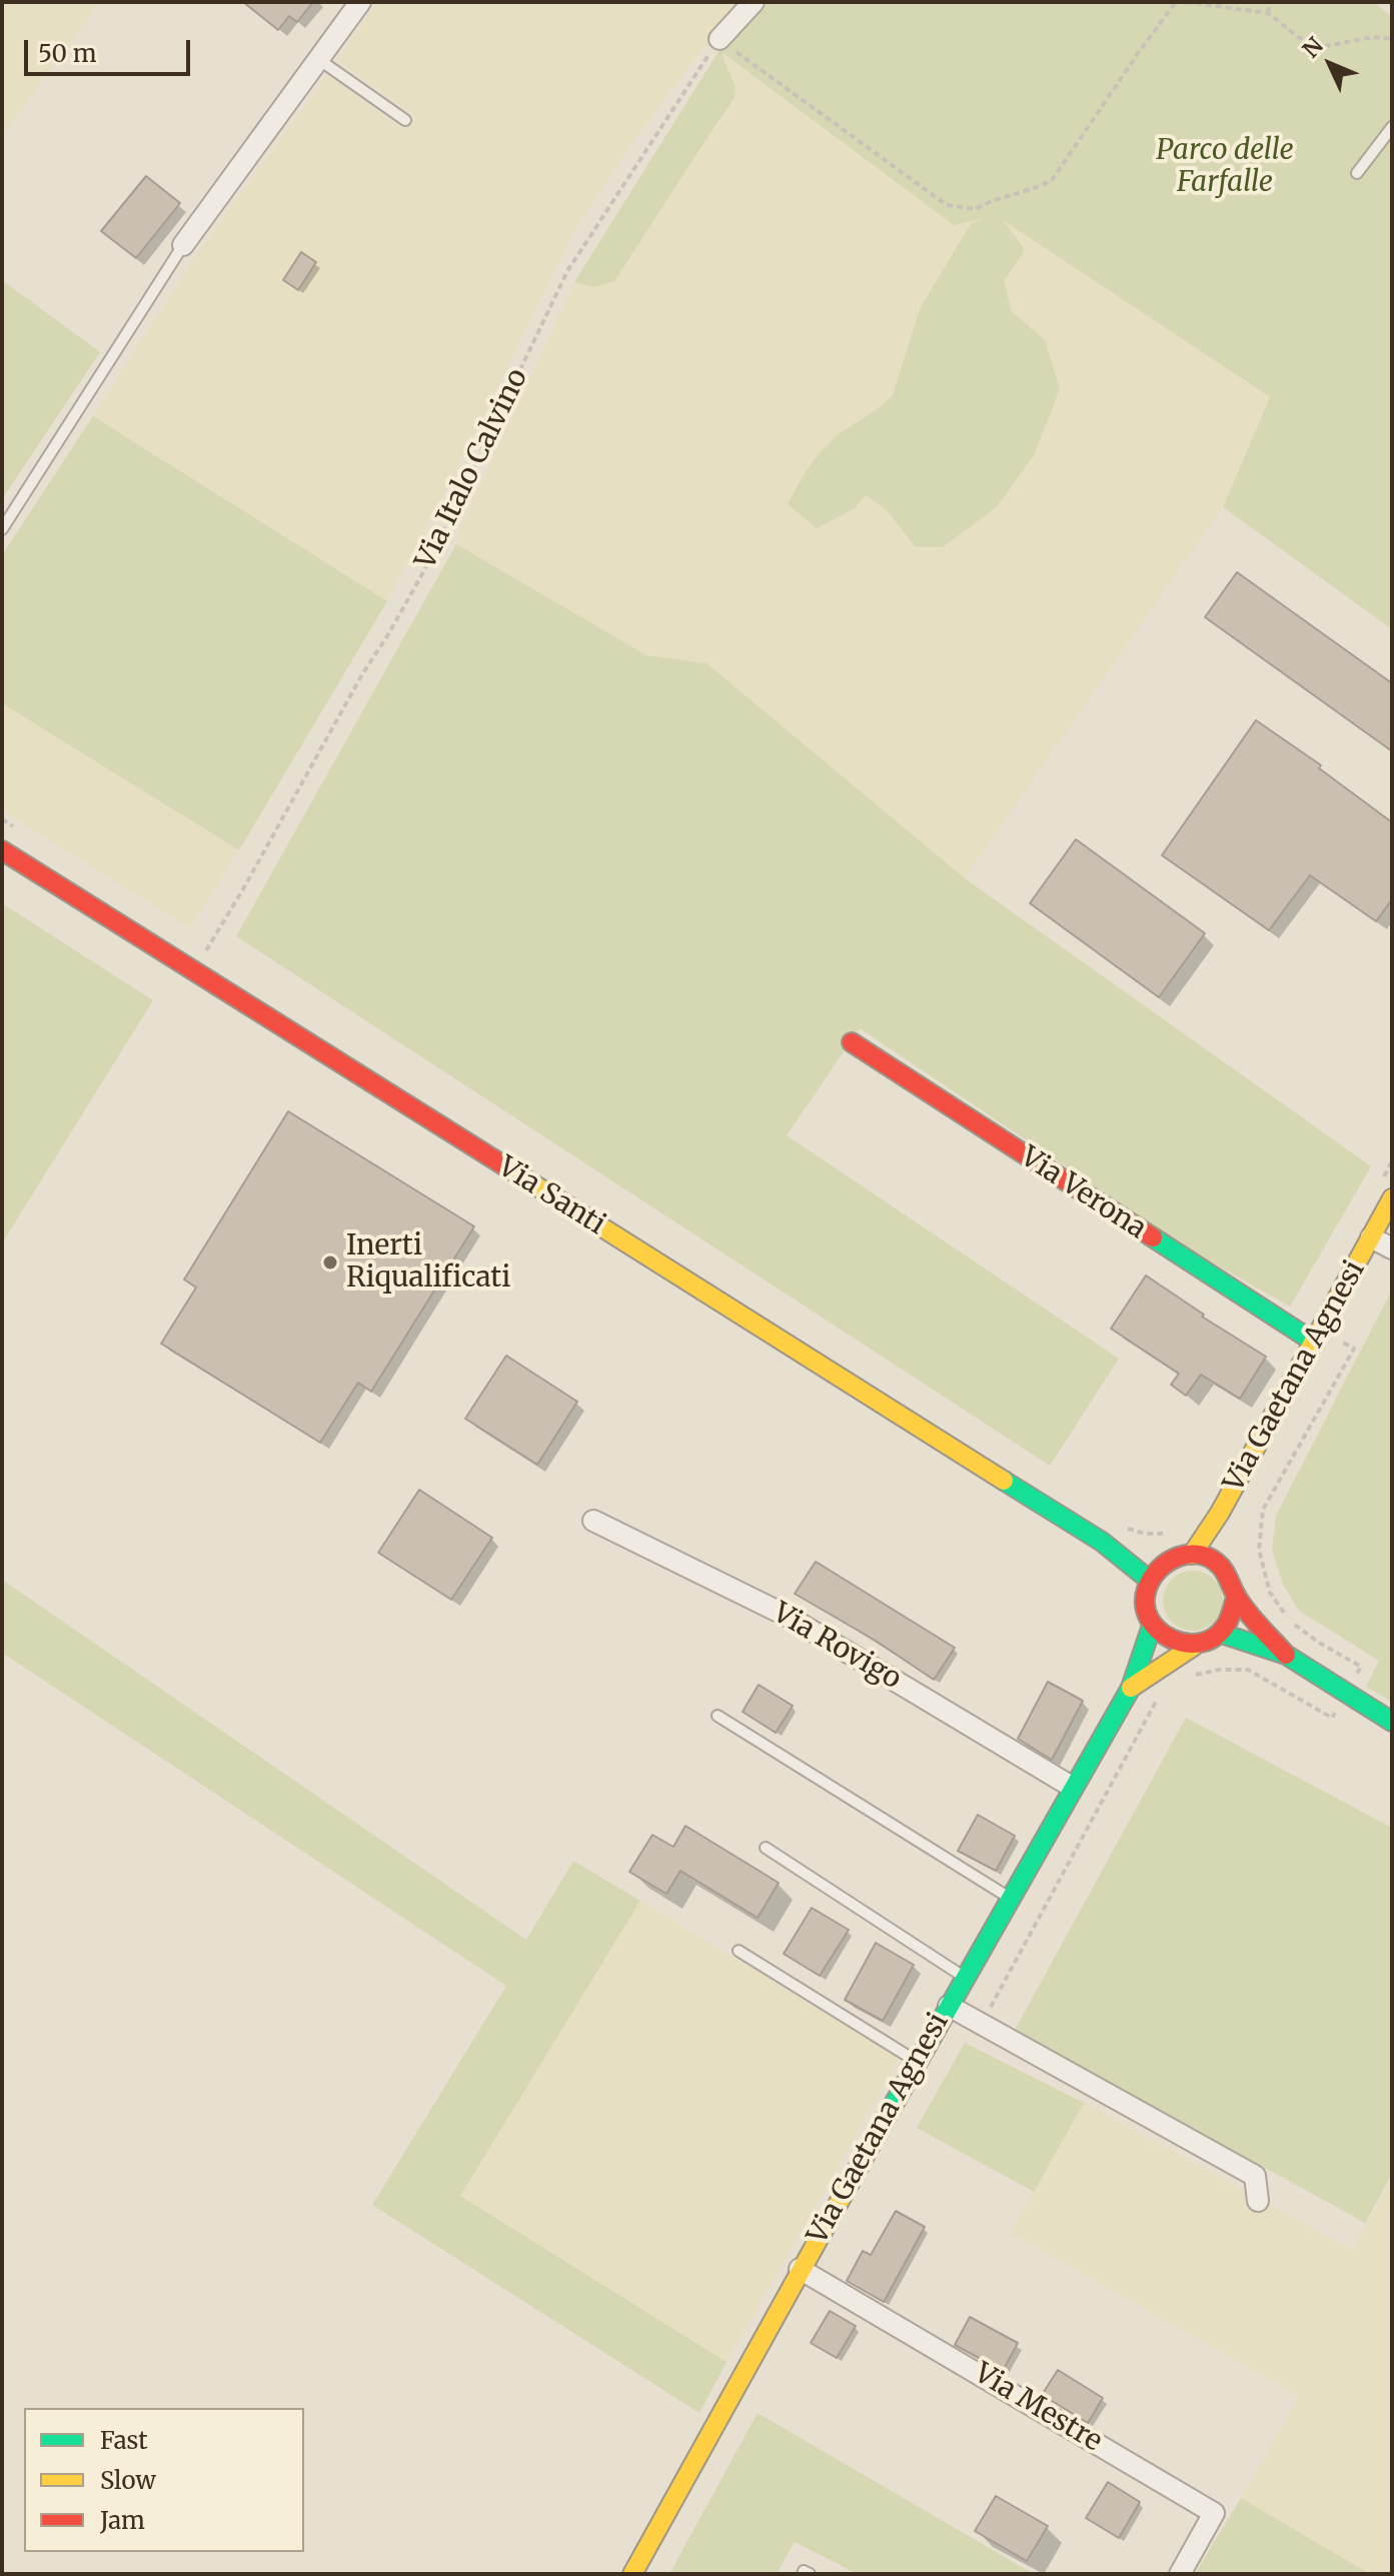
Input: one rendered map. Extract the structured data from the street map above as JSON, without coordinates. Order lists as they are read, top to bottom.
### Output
{
  "streets": {
    "street": [
      "Via Verona",
      "Via Santi",
      "Via Gaetana Agnesi",
      "Via Rovigo",
      "Via Mestre"
    ],
    "path": ["Via Italo Calvino"]
  },
  "crossings": [
    ["Via Verona", "Via Gaetana Agnesi"],
    ["Via Santi", "Via Gaetana Agnesi"],
    ["Via Gaetana Agnesi", "Via Rovigo"],
    ["Via Gaetana Agnesi", "Via Mestre"]
  ],
  "parks": ["Parco delle Farfalle"],
  "places": ["Inerti Riqualificati"],
  "legend": ["Fast", "Slow", "Jam"],
  "scale_bar": "50 m",
  "north": "top left"
}
